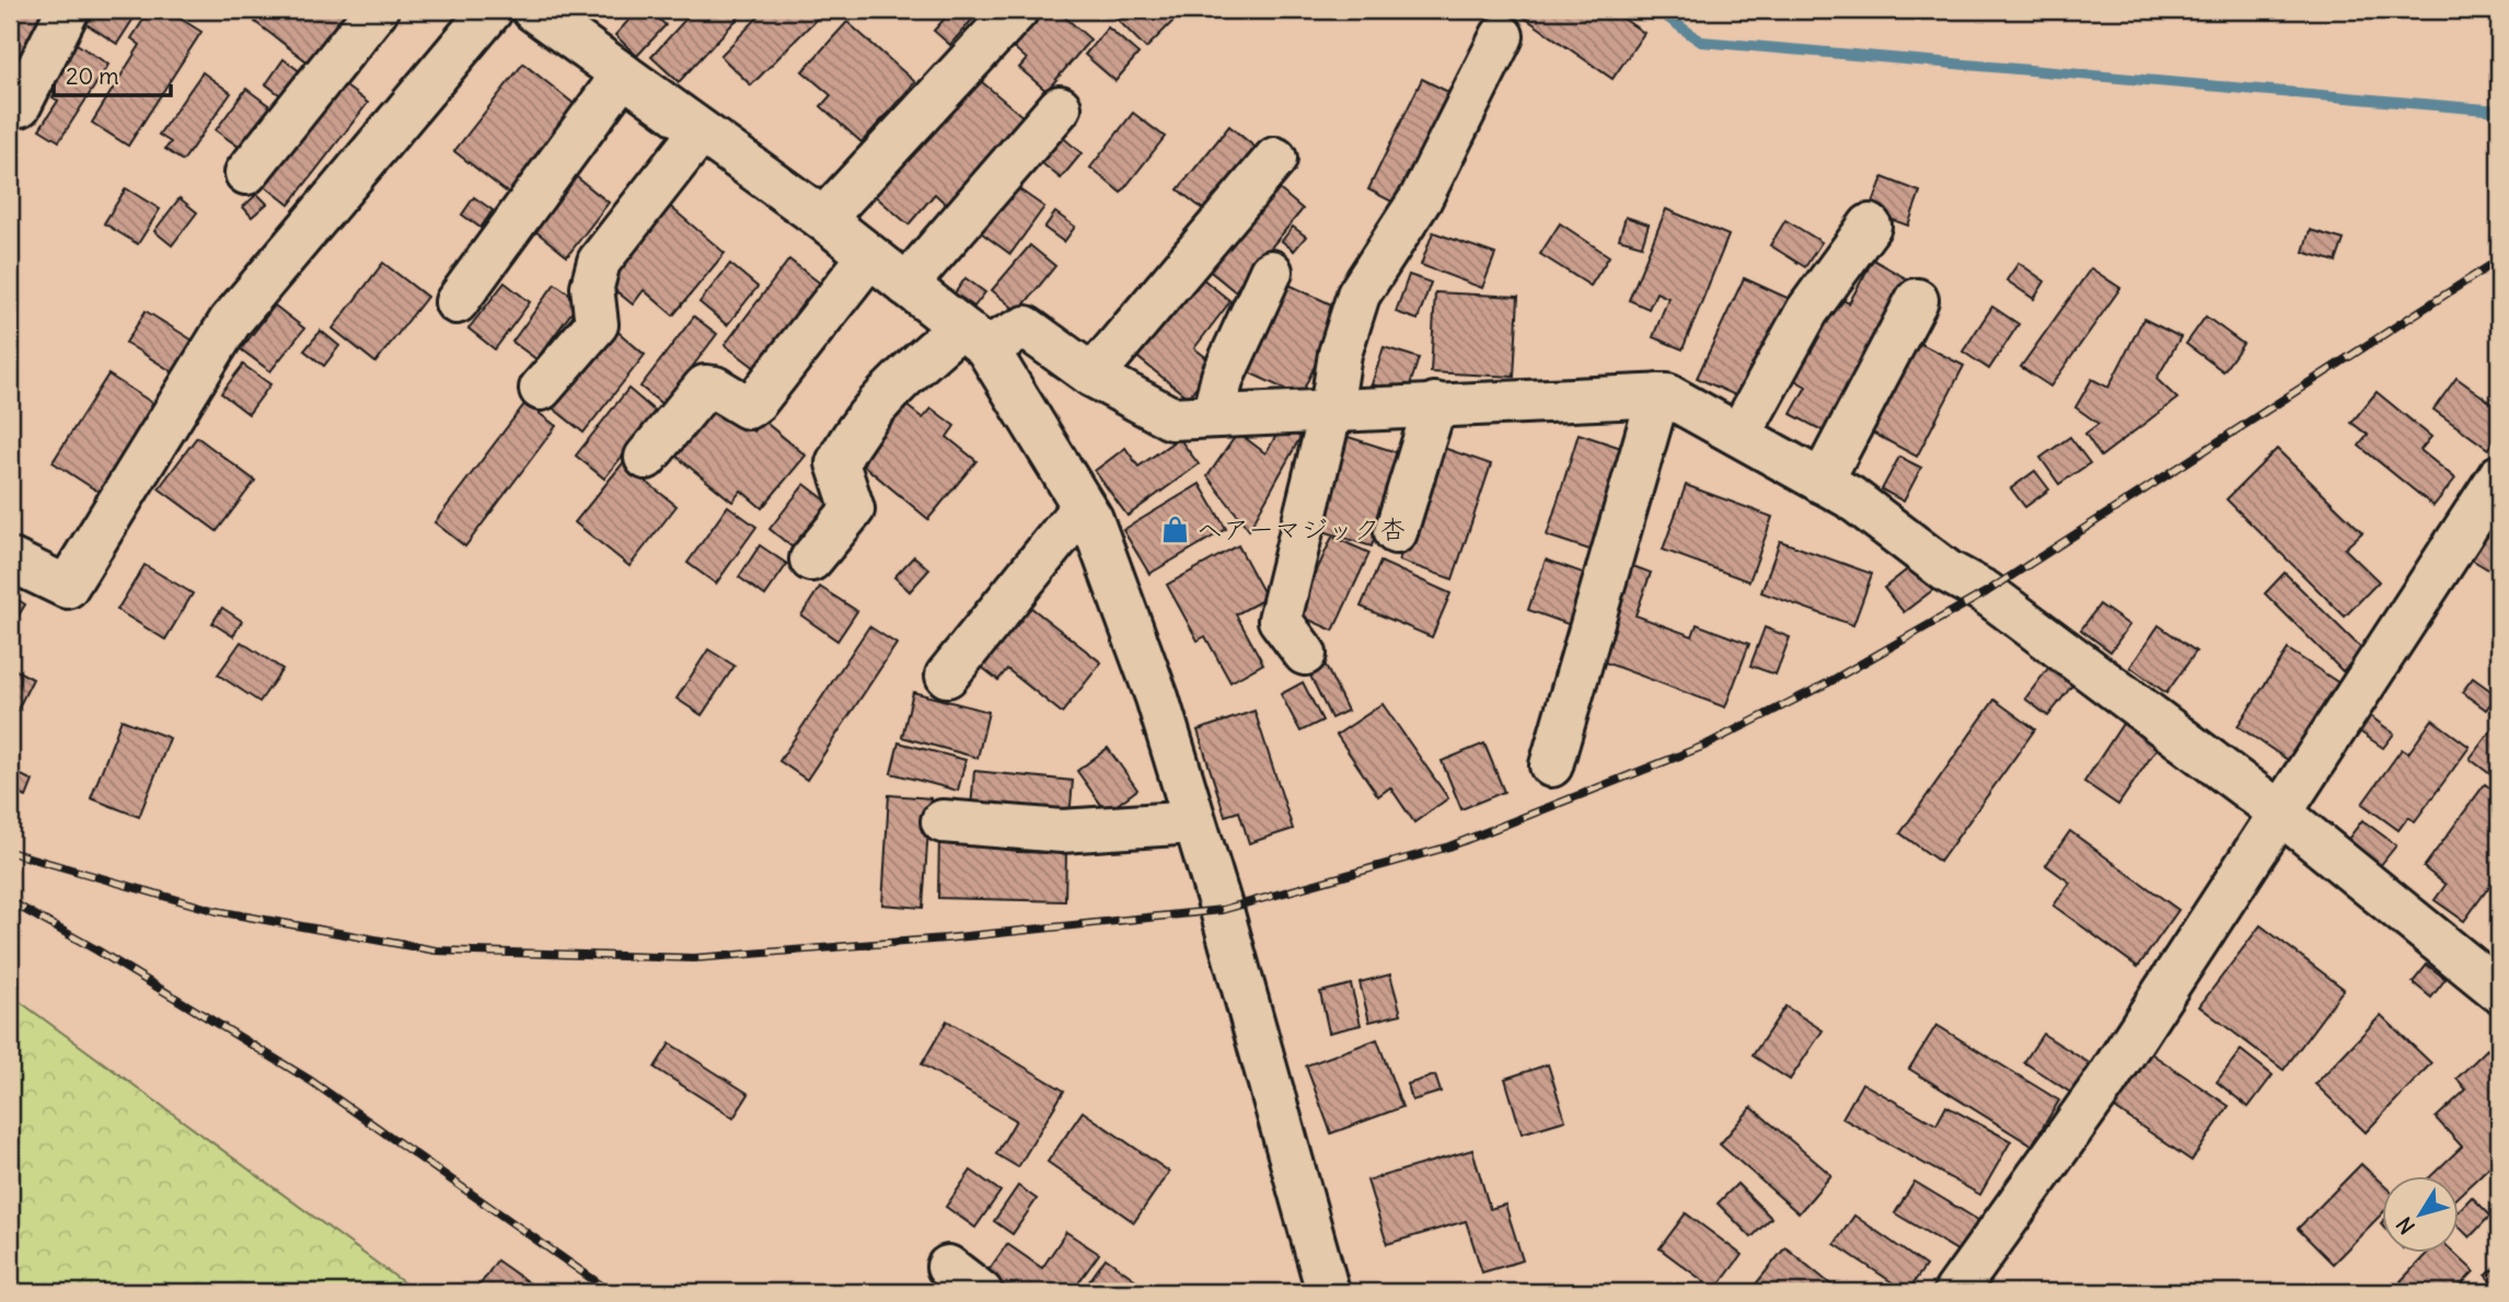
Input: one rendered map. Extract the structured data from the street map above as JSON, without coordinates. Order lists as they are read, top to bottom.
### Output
{
  "places": {
    "shop": ["ヘアーマジック杏"]
  },
  "scale_bar": "20 m",
  "north": "bottom left"
}
